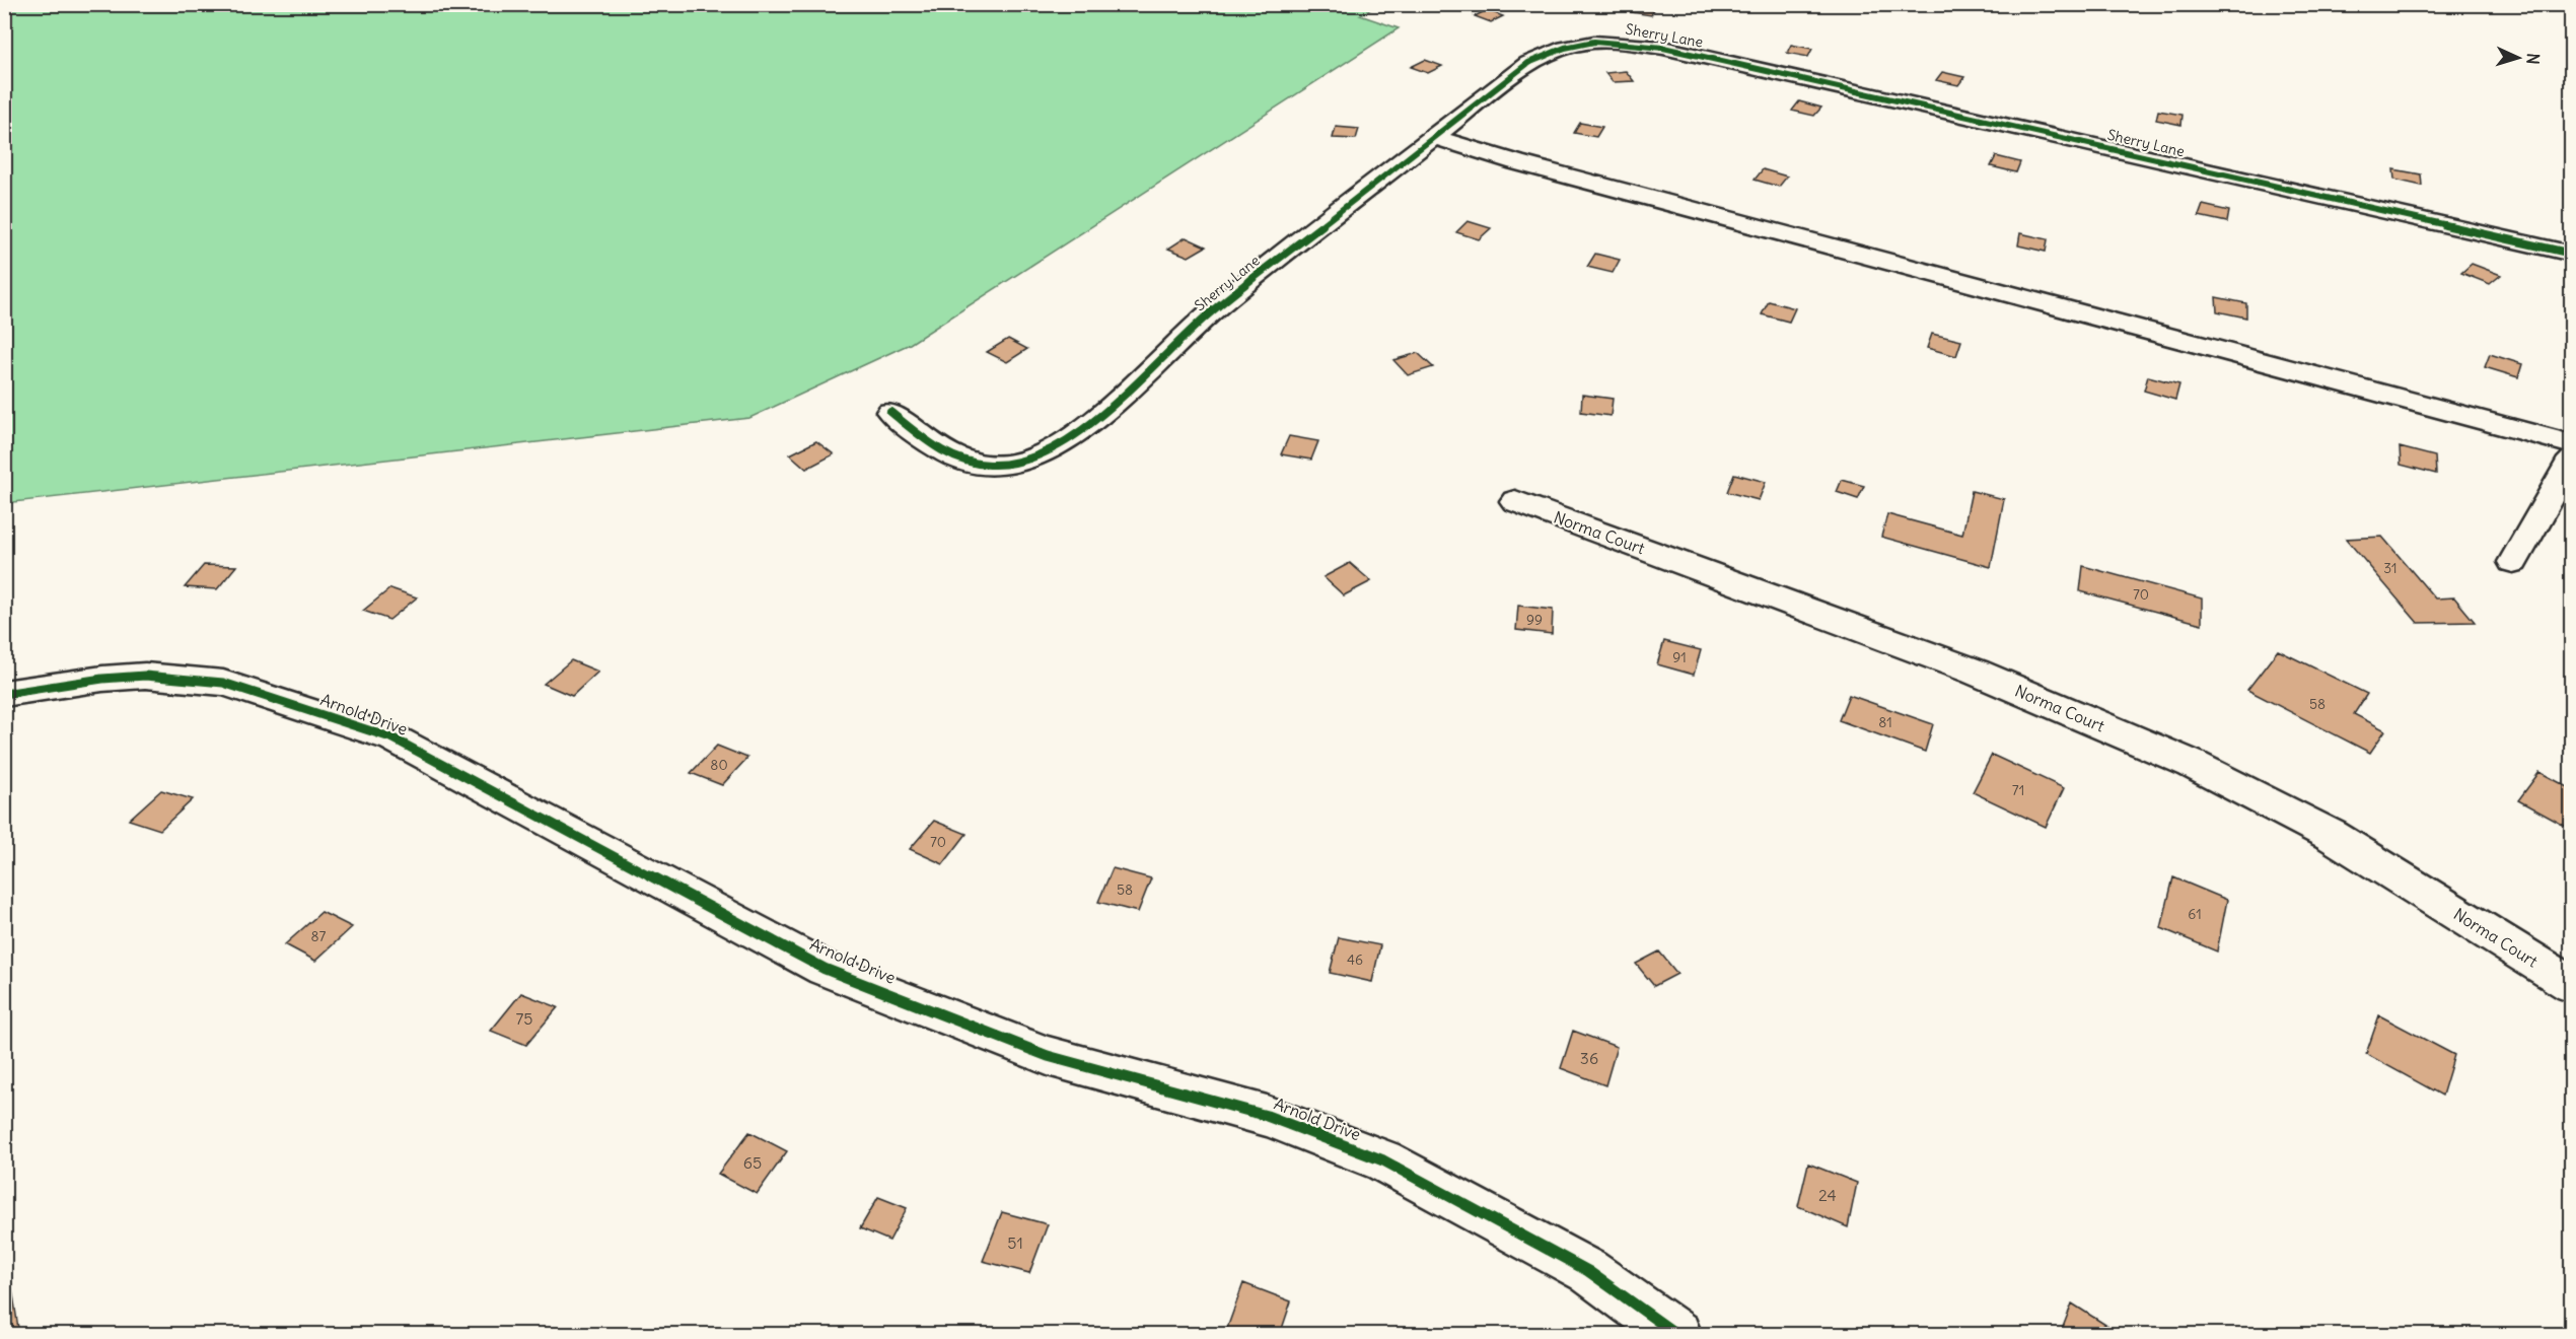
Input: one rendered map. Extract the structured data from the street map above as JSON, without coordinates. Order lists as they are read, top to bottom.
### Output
{
  "streets": {
    "street": ["Sherry Lane", "Norma Court", "Arnold Drive"]
  },
  "house_numbers": [
    "31",
    "70",
    "99",
    "91",
    "58",
    "81",
    "80",
    "71",
    "70",
    "58",
    "61",
    "87",
    "46",
    "75",
    "36",
    "65",
    "24",
    "51"
  ],
  "north": "right"
}
